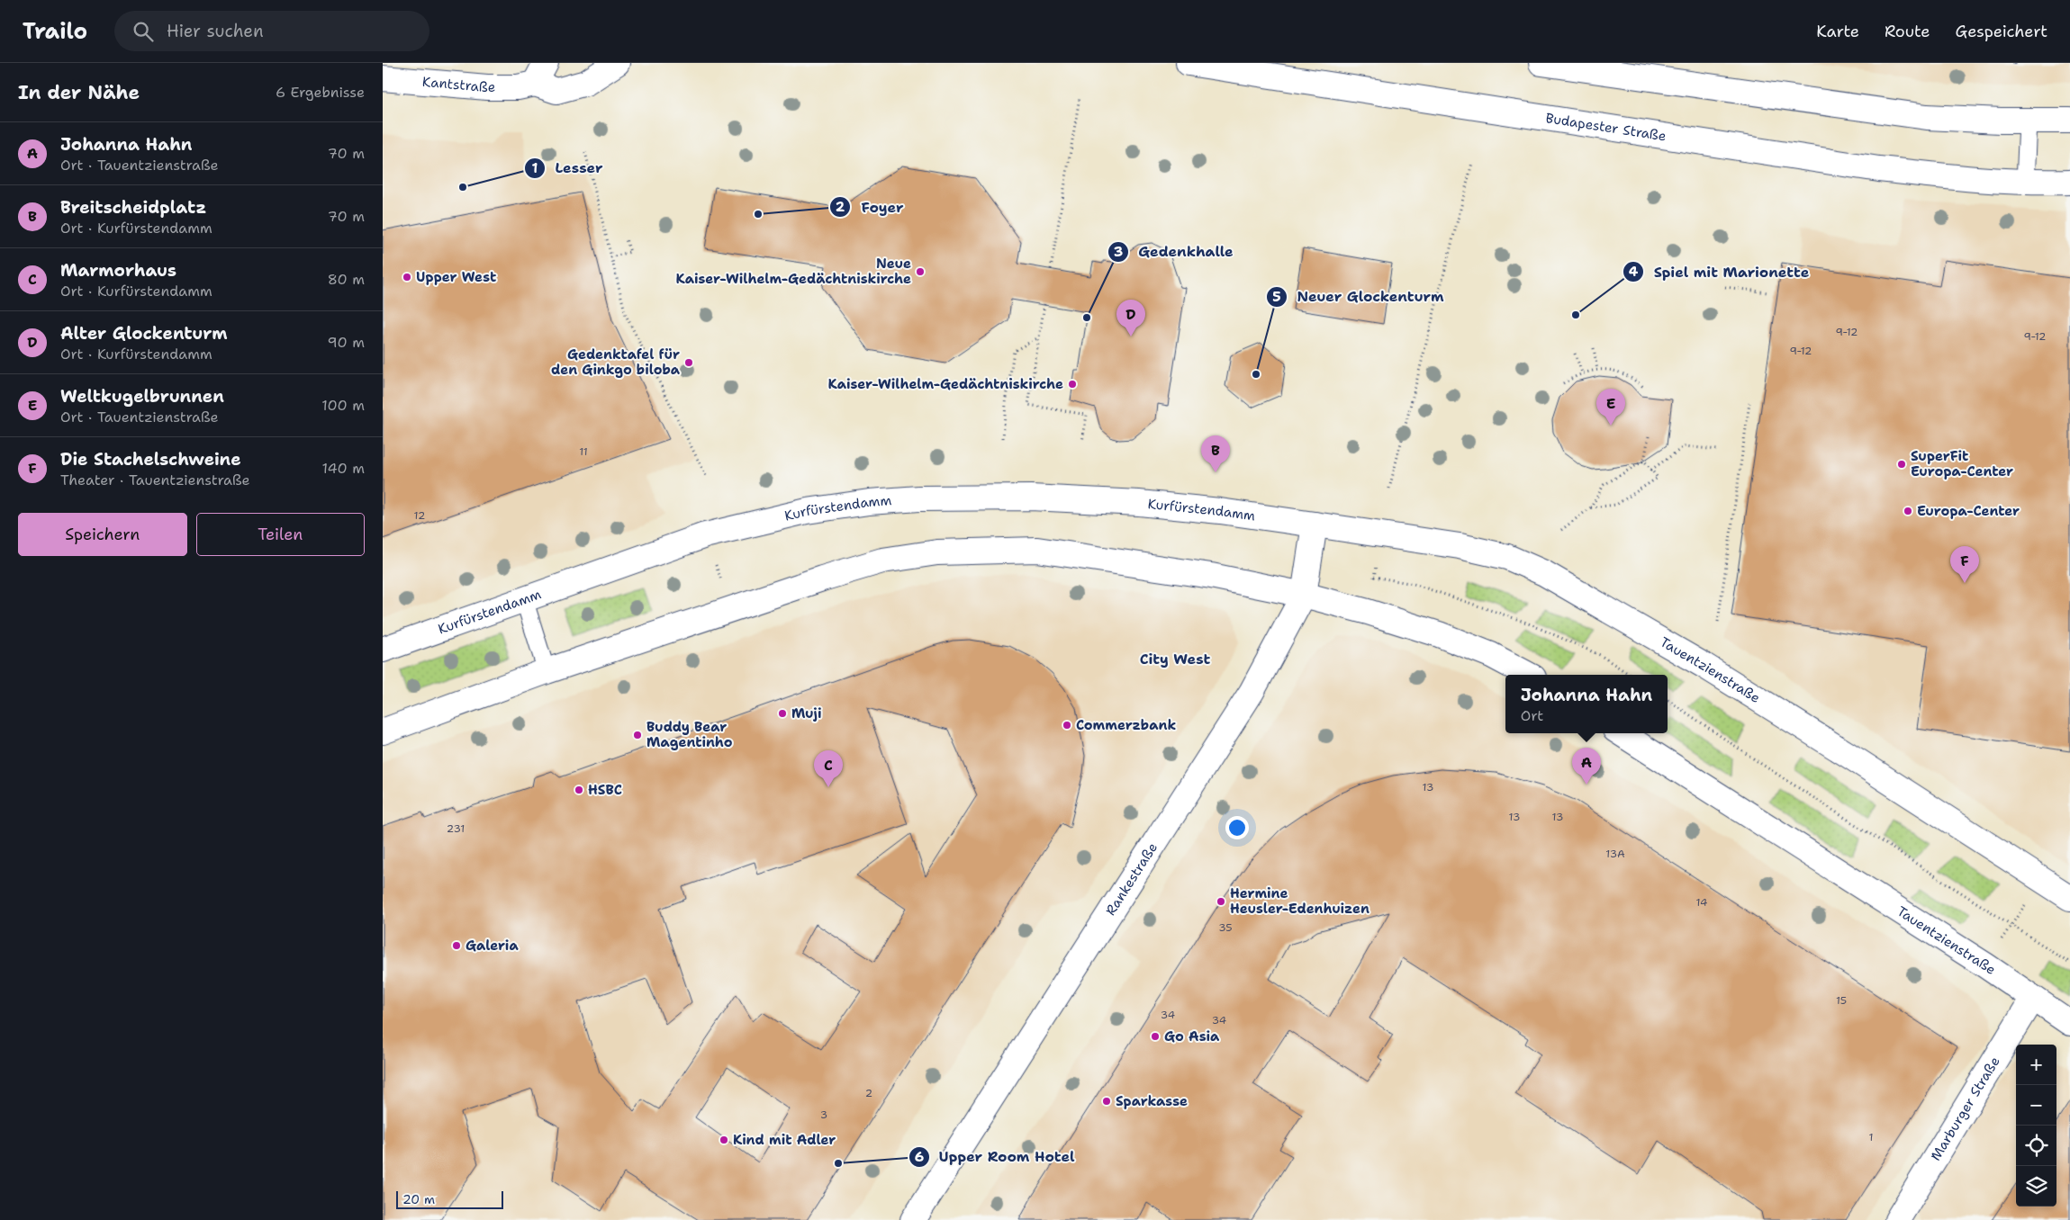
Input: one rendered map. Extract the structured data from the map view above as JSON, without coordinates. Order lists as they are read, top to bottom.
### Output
{
  "streets": {
    "main road": [
      "Kantstraße",
      "Budapester Straße",
      "Kurfürstendamm",
      "Tauentzienstraße",
      "Rankestraße",
      "Marburger Straße"
    ]
  },
  "crossings": [
    ["Kurfürstendamm", "Tauentzienstraße"],
    ["Kurfürstendamm", "Rankestraße"],
    ["Tauentzienstraße", "Rankestraße"],
    ["Tauentzienstraße", "Marburger Straße"]
  ],
  "districts": ["City West"],
  "places": [
    "Lesser",
    "Foyer",
    "Neue Kaiser-Wilhelm-Gedächtniskirche",
    "Upper West",
    "Spiel mit Marionette",
    "Gedenkhalle",
    "Gedenktafel für den Ginkgo biloba",
    "Neuer Glockenturm",
    "Kaiser-Wilhelm-Gedächtniskirche",
    "SuperFit Europa-Center",
    "Europa-Center",
    "Muji",
    "Commerzbank",
    "Buddy Bear Magentinho",
    "HSBC",
    "Hermine Heusler-Edenhuizen",
    "Galeria",
    "Go Asia",
    "Sparkasse",
    "Kind mit Adler",
    "Upper Room Hotel"
  ],
  "house_numbers": [
    "9-12",
    "9-12",
    "9-12",
    "11",
    "12",
    "13",
    "13",
    "13",
    "231",
    "13A",
    "14",
    "35",
    "15",
    "34",
    "34",
    "2",
    "3",
    "1"
  ],
  "scale_bar": "20 m",
  "page": {
    "header": "Trailo",
    "search": "Hier suchen",
    "nav": ["Karte", "Route", "Gespeichert"],
    "heading": ["In der Nähe", "6 Ergebnisse"],
    "list": [
      {
        "mark": "A",
        "name": "Johanna Hahn",
        "note": "Ort · Tauentzienstraße",
        "value": "70 m"
      },
      {
        "mark": "B",
        "name": "Breitscheidplatz",
        "note": "Ort · Kurfürstendamm",
        "value": "70 m"
      },
      {
        "mark": "C",
        "name": "Marmorhaus",
        "note": "Ort · Kurfürstendamm",
        "value": "80 m"
      },
      {
        "mark": "D",
        "name": "Alter Glockenturm",
        "note": "Ort · Kurfürstendamm",
        "value": "90 m"
      },
      {
        "mark": "E",
        "name": "Weltkugelbrunnen",
        "note": "Ort · Tauentzienstraße",
        "value": "100 m"
      },
      {
        "mark": "F",
        "name": "Die Stachelschweine",
        "note": "Theater · Tauentzienstraße",
        "value": "140 m"
      }
    ],
    "pins": [
      "D",
      "E",
      "B",
      "F",
      "A",
      "C"
    ],
    "buttons": ["Speichern", "Teilen"],
    "popup": ["Johanna Hahn", "Ort"],
    "map_buttons": ["+", "−"],
    "scale": "20 m"
  }
}
